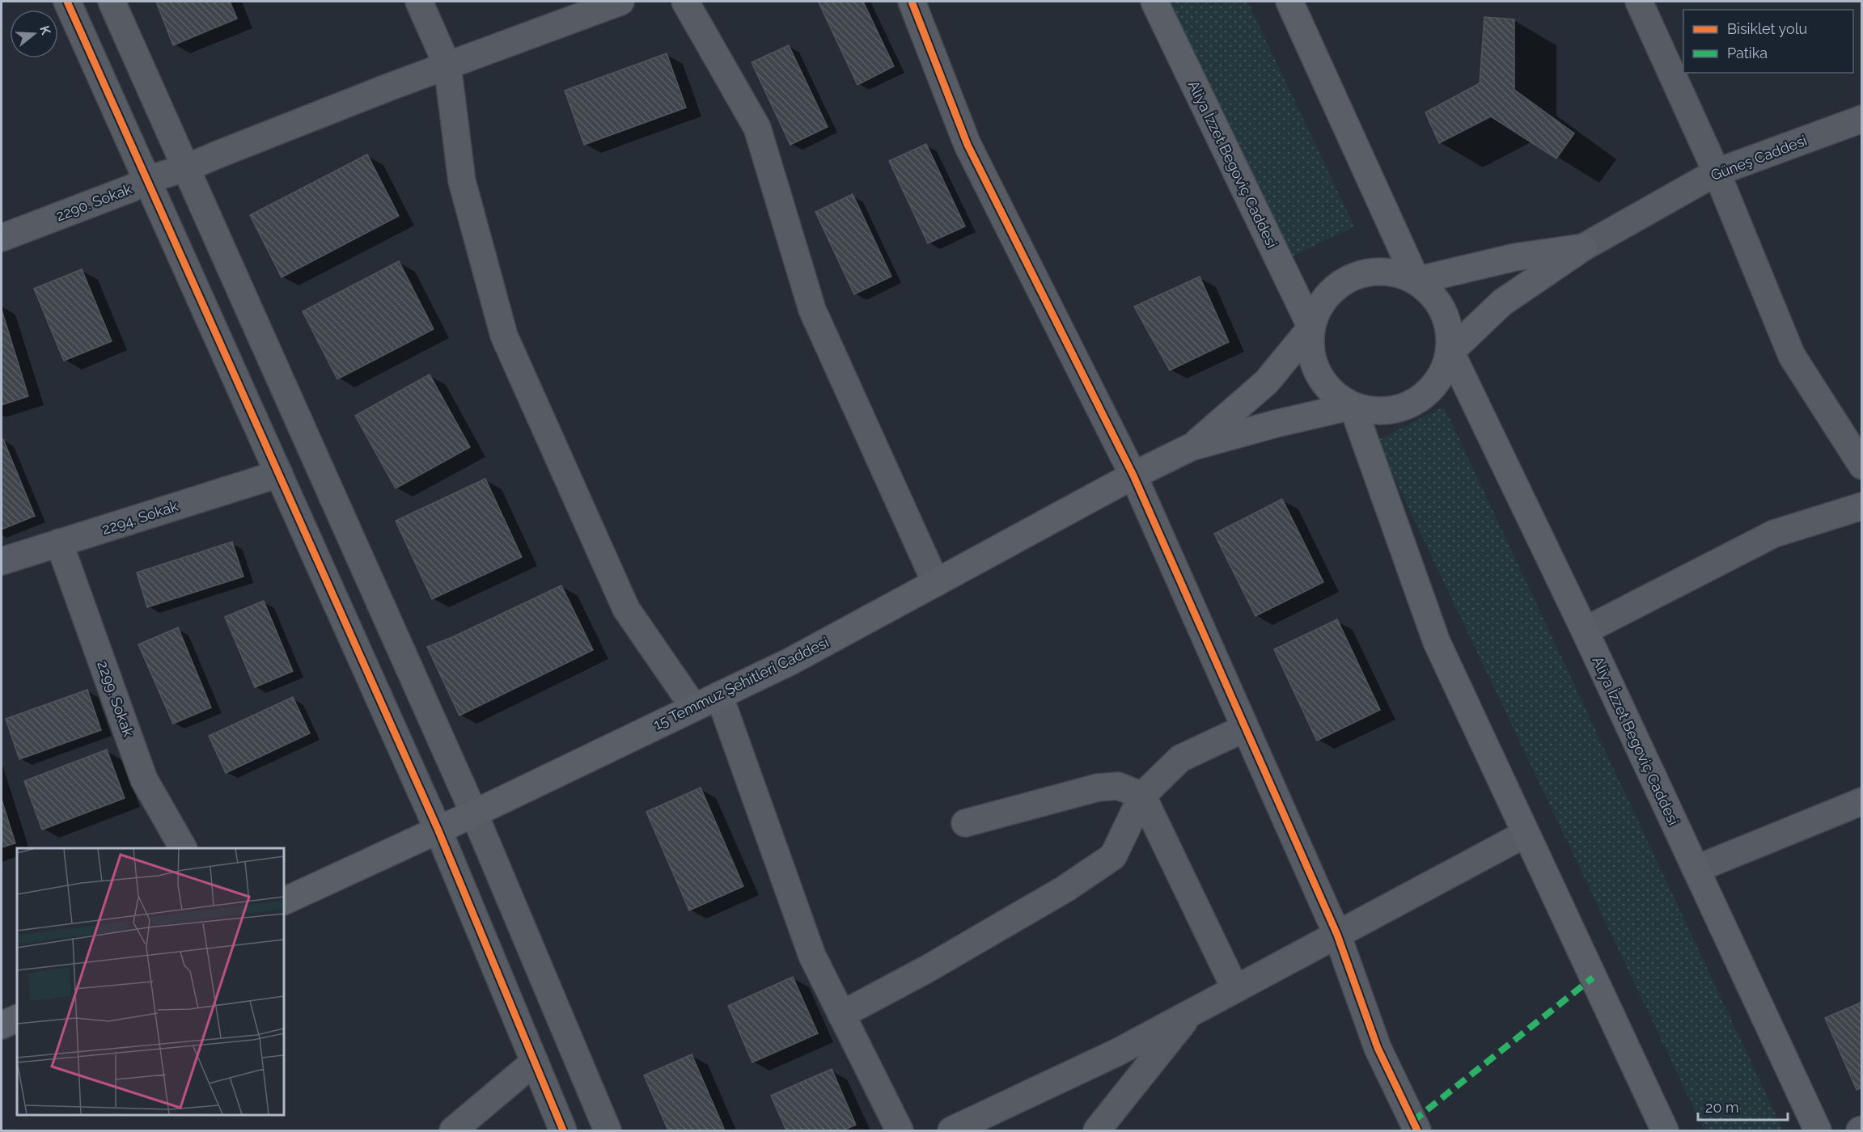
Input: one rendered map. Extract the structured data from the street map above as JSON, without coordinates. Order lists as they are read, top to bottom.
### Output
{
  "streets": {
    "main road": ["Aliya İzzet Begoviç Caddesi", "15 Temmuz Şehitleri Caddesi"],
    "street": [
      "Güneş Caddesi",
      "2290. Sokak",
      "2294. Sokak",
      "2299. Sokak"
    ]
  },
  "crossings": [
    ["2294. Sokak", "2299. Sokak"]
  ],
  "legend": ["Bisiklet yolu", "Patika"],
  "scale_bar": "20 m",
  "north": "right"
}
